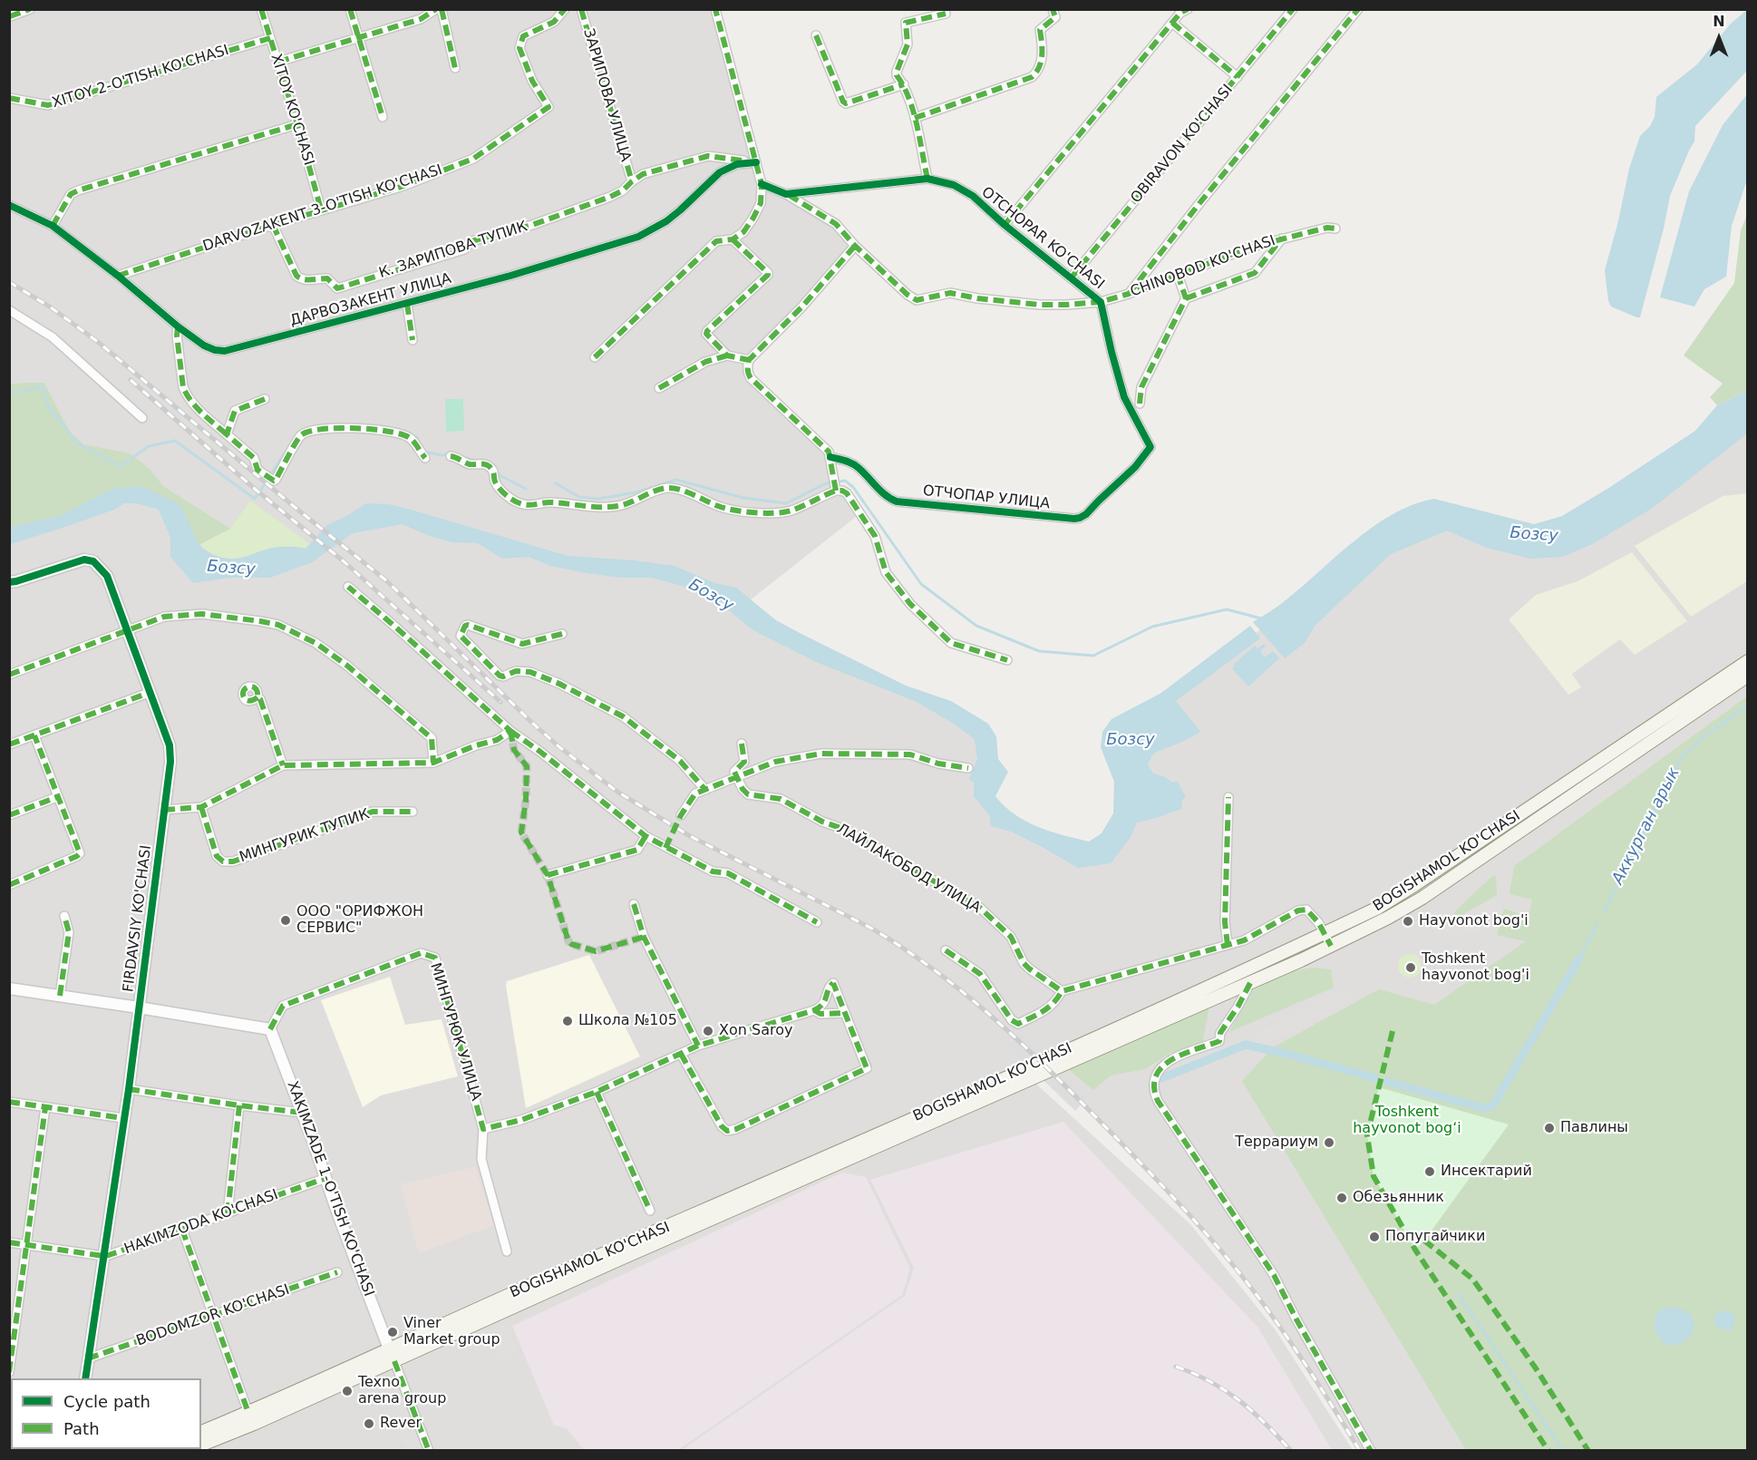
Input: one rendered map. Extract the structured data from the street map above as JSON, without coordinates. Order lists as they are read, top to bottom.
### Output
{
  "streets": {
    "main road": ["BOGISHAMOL KO'CHASI"],
    "street": [
      "XITOY 2-O'TISH KO'CHASI",
      "ЗАРИПОВА УЛИЦА",
      "XITOY KO'CHASI",
      "OBIRAVON KO'CHASI",
      "DARVOZAKENT 3-O'TISH KO'CHASI",
      "OTCHOPAR KO'CHASI",
      "К. ЗАРИПОВА ТУПИК",
      "CHINOBOD KO'CHASI",
      "ДАРВОЗАКЕНТ УЛИЦА",
      "ОТЧОПАР УЛИЦА",
      "МИНГУРИК ТУПИК",
      "ЛАЙЛАКОБОД УЛИЦА",
      "FIRDAVSIY KO'CHASI",
      "МИНГУРЮК УЛИЦА",
      "XAKIMZADE 1-O'TISH KO'CHASI",
      "HAKIMZODA KO'CHASI",
      "BODOMZOR KO'CHASI"
    ]
  },
  "crossings": [
    ["XITOY 2-O'TISH KO'CHASI", "XITOY KO'CHASI"],
    ["ЗАРИПОВА УЛИЦА", "К. ЗАРИПОВА ТУПИК"],
    ["XITOY KO'CHASI", "DARVOZAKENT 3-O'TISH KO'CHASI"],
    ["OBIRAVON KO'CHASI", "OTCHOPAR KO'CHASI"],
    ["DARVOZAKENT 3-O'TISH KO'CHASI", "К. ЗАРИПОВА ТУПИК"],
    ["DARVOZAKENT 3-O'TISH KO'CHASI", "ДАРВОЗАКЕНТ УЛИЦА"],
    ["OTCHOPAR KO'CHASI", "CHINOBOD KO'CHASI"],
    ["OTCHOPAR KO'CHASI", "ОТЧОПАР УЛИЦА"],
    ["К. ЗАРИПОВА ТУПИК", "ДАРВОЗАКЕНТ УЛИЦА"],
    ["BOGISHAMOL KO'CHASI", "XAKIMZADE 1-O'TISH KO'CHASI"],
    ["FIRDAVSIY KO'CHASI", "HAKIMZODA KO'CHASI"],
    ["FIRDAVSIY KO'CHASI", "BODOMZOR KO'CHASI"],
    ["МИНГУРЮК УЛИЦА", "XAKIMZADE 1-O'TISH KO'CHASI"],
    ["XAKIMZADE 1-O'TISH KO'CHASI", "HAKIMZODA KO'CHASI"]
  ],
  "water": ["Бозсу", "Аккурган арык"],
  "parks": ["Toshkent hayvonot bogʻi"],
  "places": [
    "ООО \"ОРИФЖОН СЕРВИС\"",
    "Hayvonot bog'i",
    "Toshkent hayvonot bog'i",
    "Школа №105",
    "Xon Saroy",
    "Павлины",
    "Террариум",
    "Инсектарий",
    "Обезьянник",
    "Попугайчики",
    "Viner Market group",
    "Texno arena group",
    "Rever"
  ],
  "legend": ["Cycle path", "Path"],
  "north": "top"
}
